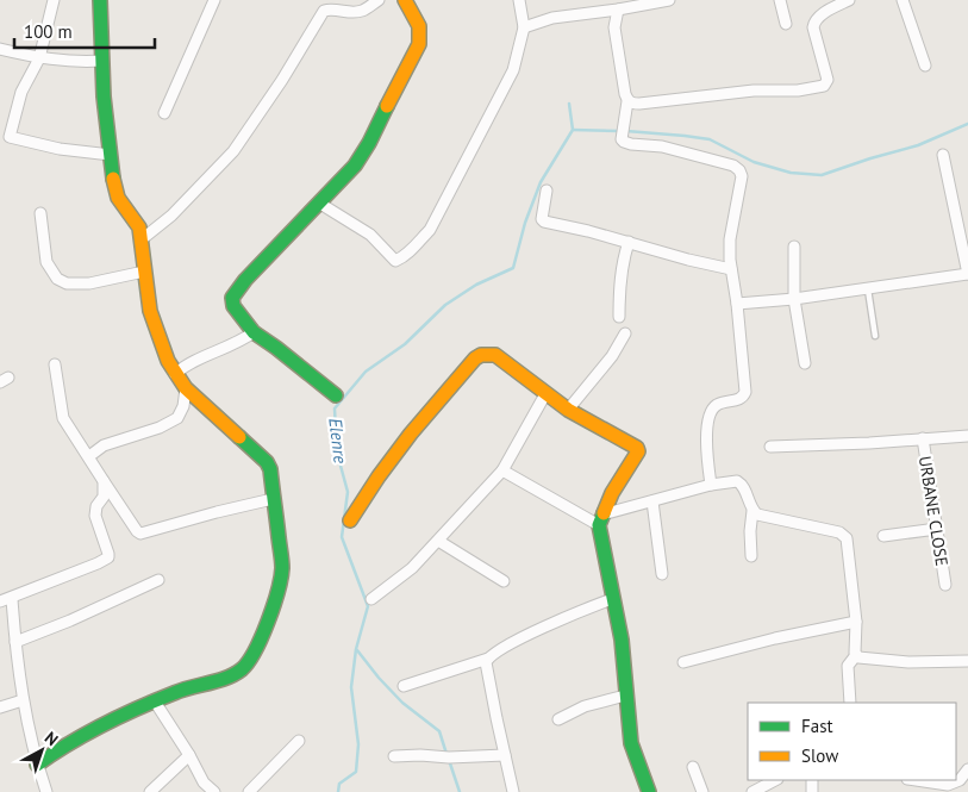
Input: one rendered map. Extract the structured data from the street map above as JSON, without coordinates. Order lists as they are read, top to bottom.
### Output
{
  "streets": {
    "street": ["URBANE CLOSE"]
  },
  "water": ["Elenre"],
  "legend": ["Fast", "Slow"],
  "scale_bar": "100 m",
  "north": "top right"
}
